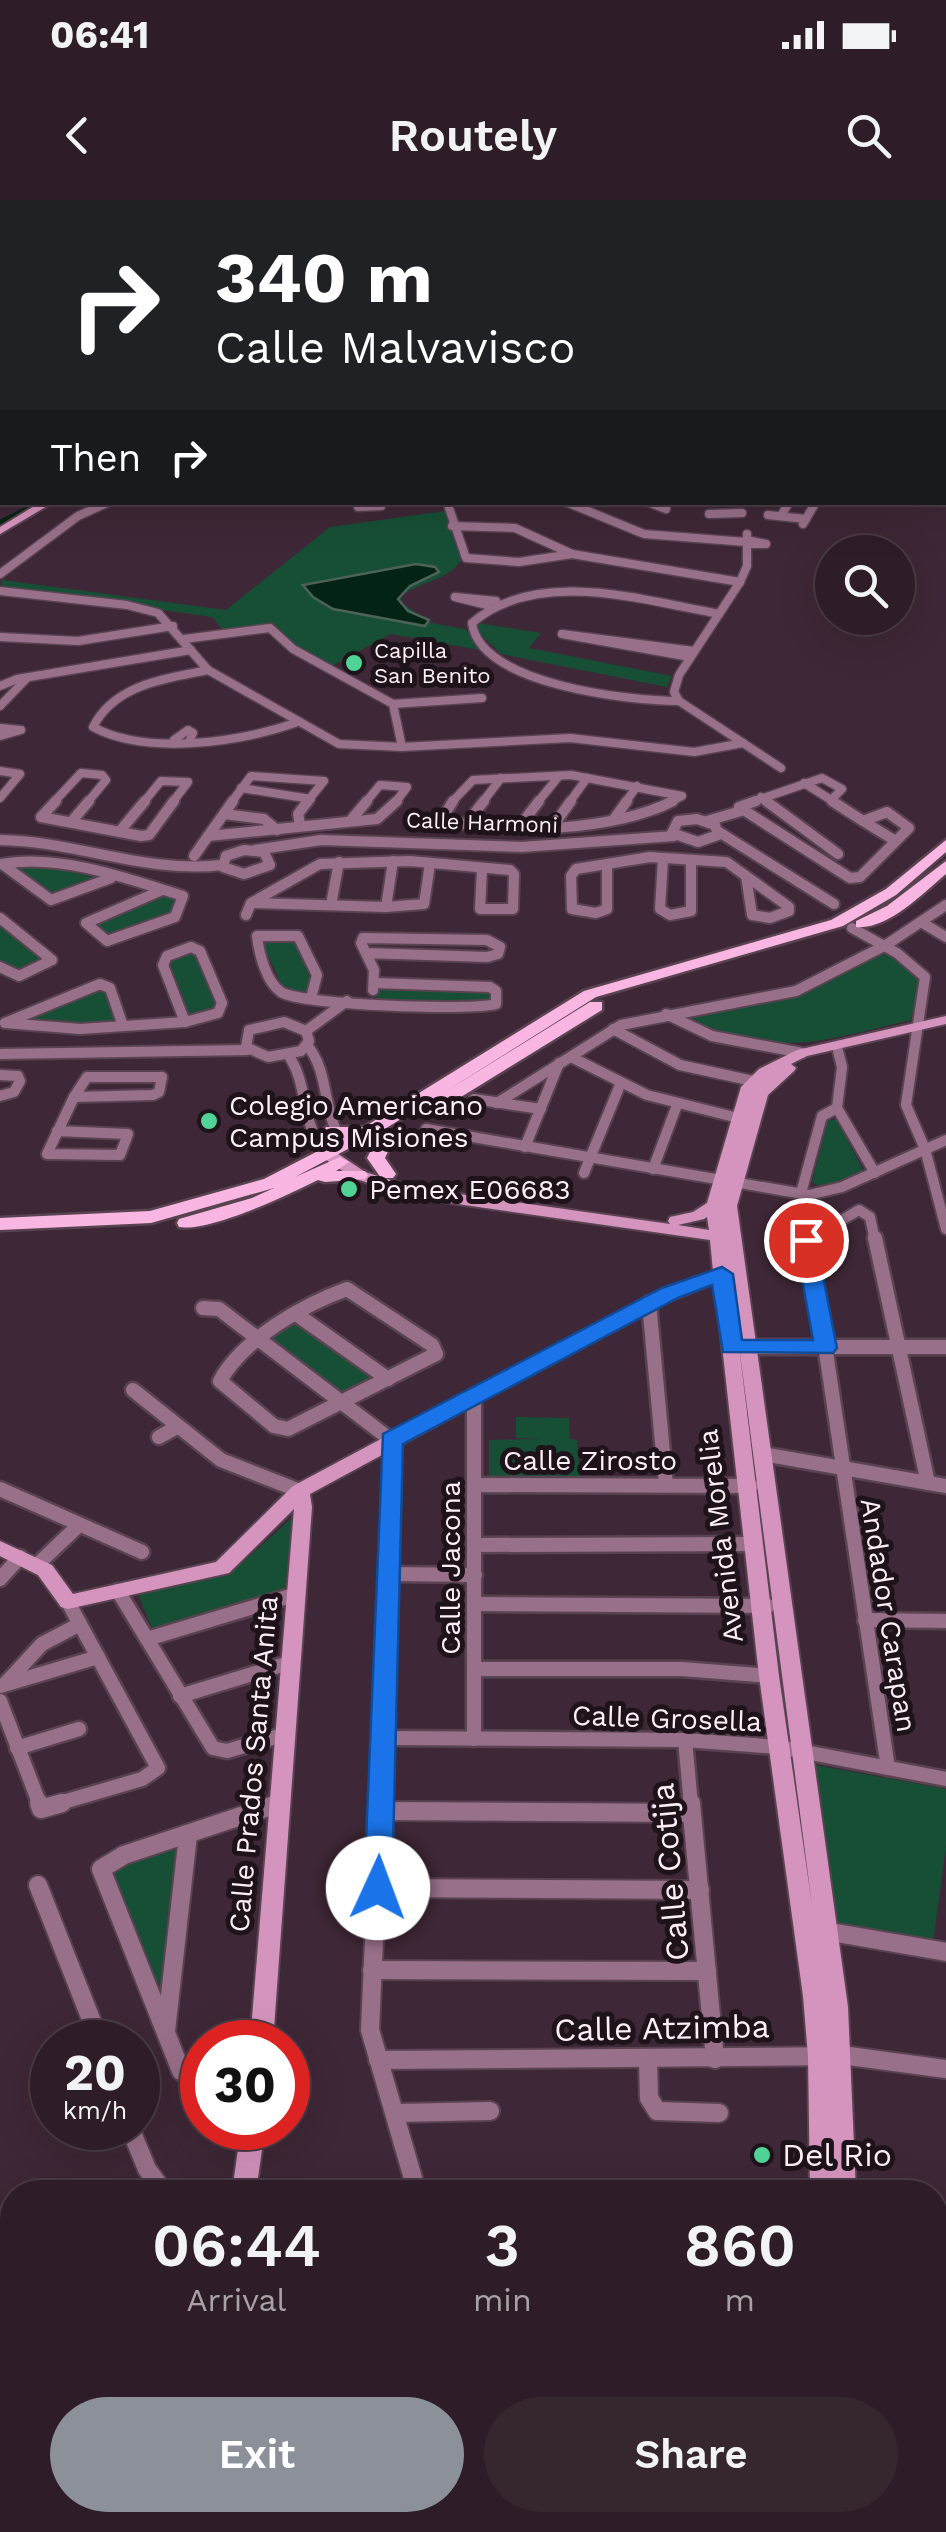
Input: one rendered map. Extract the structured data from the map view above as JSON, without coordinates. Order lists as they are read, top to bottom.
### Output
{
  "streets": {
    "main road": ["Avenida Morelia", "Calle Prados Santa Anita"],
    "street": [
      "Calle Harmoni",
      "Calle Zirosto",
      "Calle Jacona",
      "Andador Carapan",
      "Calle Grosella",
      "Calle Cotija",
      "Calle Atzimba"
    ]
  },
  "crossings": [
    ["Calle Zirosto", "Avenida Morelia"],
    ["Calle Zirosto", "Calle Jacona"],
    ["Avenida Morelia", "Calle Grosella"],
    ["Avenida Morelia", "Calle Atzimba"],
    ["Calle Jacona", "Calle Grosella"],
    ["Andador Carapan", "Calle Grosella"],
    ["Calle Grosella", "Calle Cotija"],
    ["Calle Cotija", "Calle Atzimba"]
  ],
  "places": [
    "Capilla San Benito",
    "Colegio Americano Campus Misiones",
    "Pemex E06683",
    "Del Rio"
  ],
  "page": {
    "status": "06:41",
    "header": "Routely",
    "turn": ["340 m", "Calle Malvavisco"],
    "then": "Then",
    "speed": "20 km/h",
    "limit": "30",
    "eta": [
      "06:44",
      "Arrival",
      "3",
      "min",
      "860",
      "m"
    ],
    "buttons": ["Exit", "Share"]
  }
}
